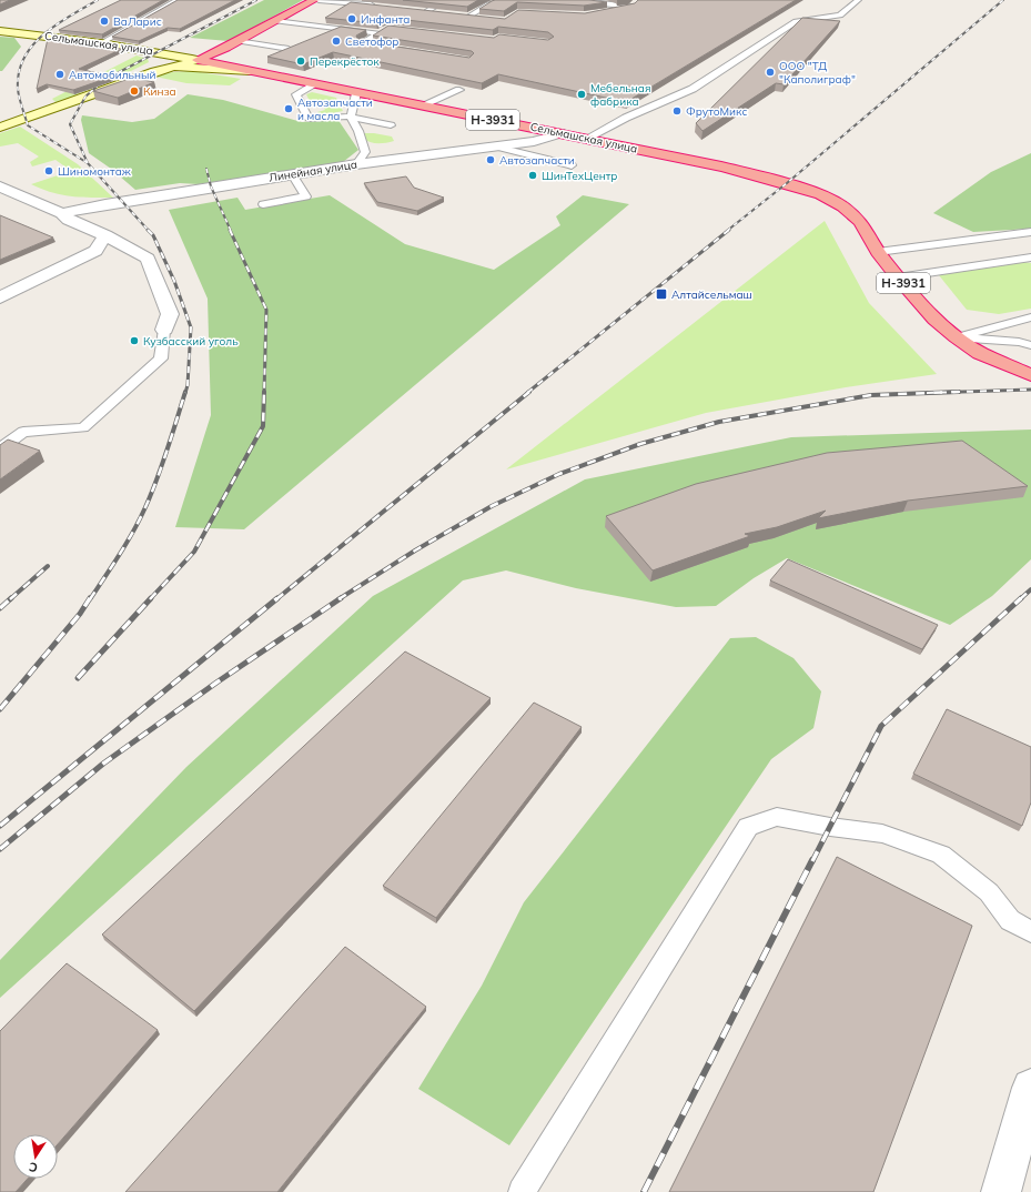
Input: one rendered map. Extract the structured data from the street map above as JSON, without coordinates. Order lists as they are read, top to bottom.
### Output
{
  "streets": {
    "highway": ["Сельмашская улица", "Н-3931"],
    "street": ["Линейная улица"]
  },
  "crossings": [
    ["Сельмашская улица", "Н-3931"],
    ["Сельмашская улица", "Линейная улица"]
  ],
  "places": {
    "other": [
      "Инфанта",
      "ВаЛарис",
      "Светофор",
      "Перекрёсток",
      "ООО \"ТД \"Каполиграф\"",
      "Автомобильный",
      "Кинза",
      "Мебельная фабрика",
      "Автозапчасти и масла",
      "ФрутоМикс",
      "Автозапчасти",
      "Шиномонтаж",
      "ШинТехЦентр",
      "Кузбасский уголь"
    ],
    "transit": ["Алтайсельмаш"]
  },
  "north": "bottom"
}
